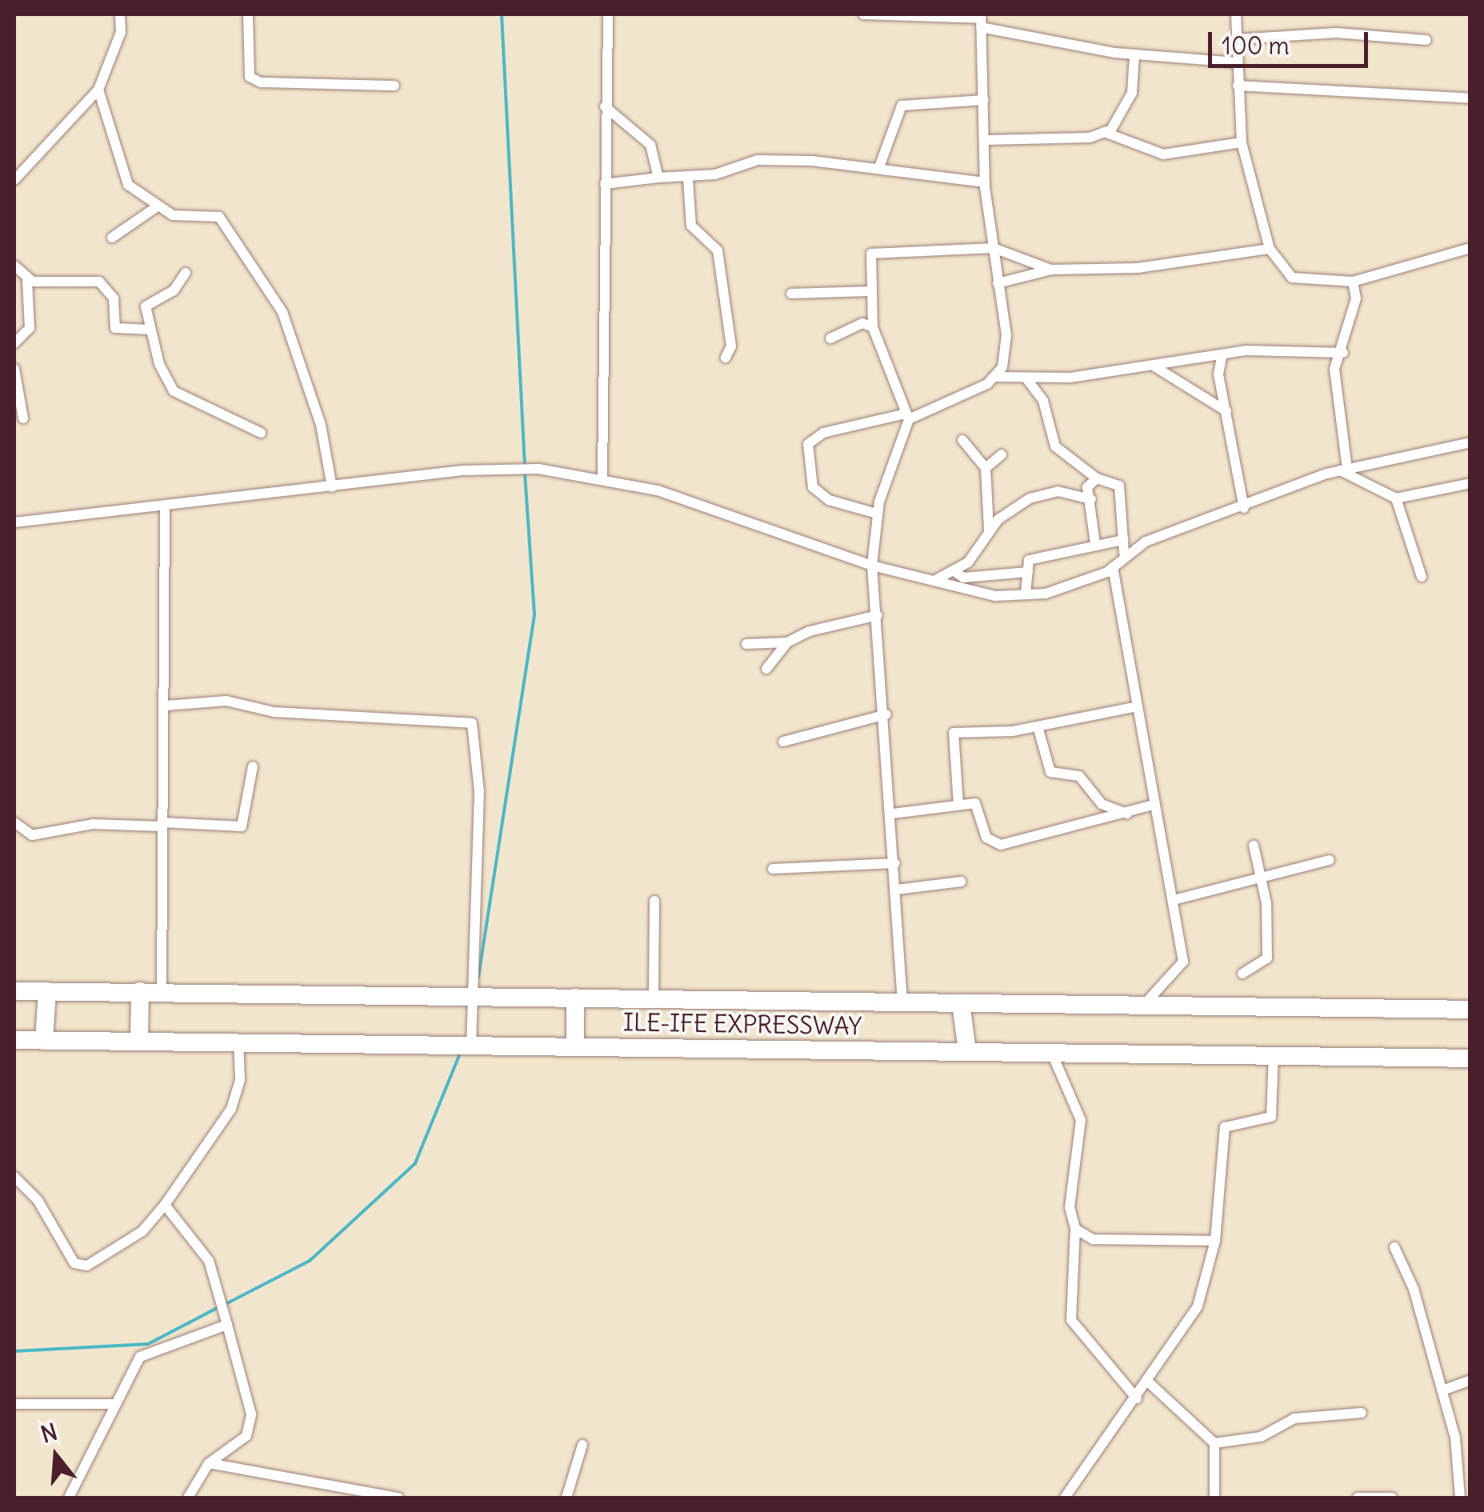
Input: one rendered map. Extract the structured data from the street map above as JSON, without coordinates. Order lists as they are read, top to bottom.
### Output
{
  "streets": {
    "highway": ["ILE-IFE EXPRESSWAY"]
  },
  "scale_bar": "100 m",
  "north": "top"
}
